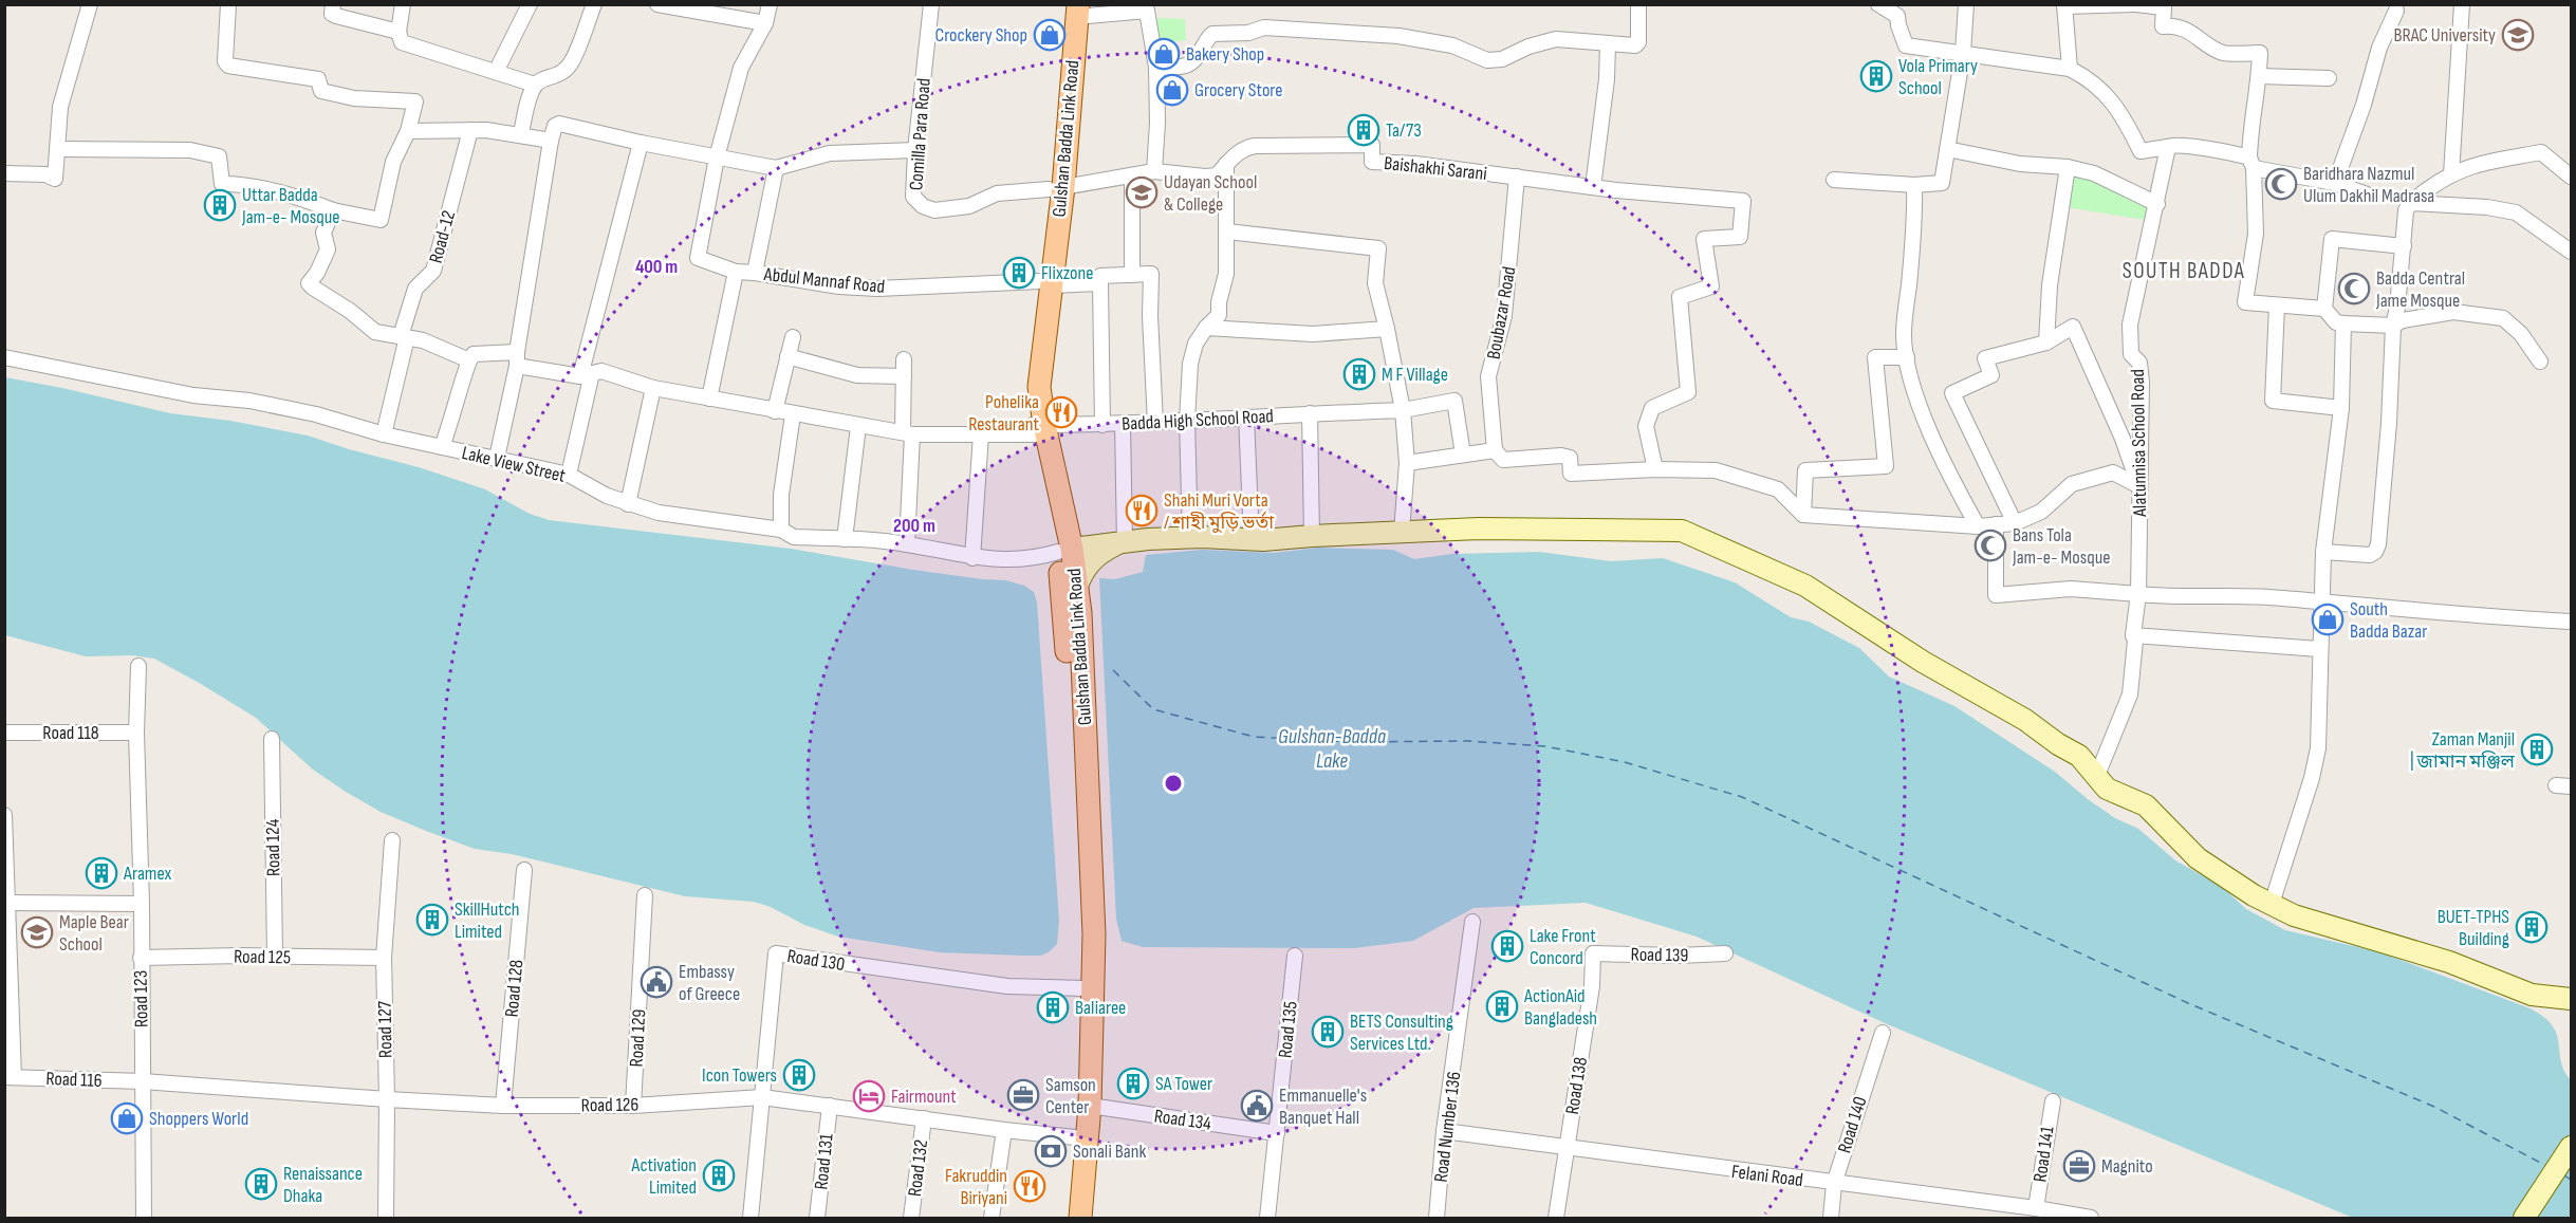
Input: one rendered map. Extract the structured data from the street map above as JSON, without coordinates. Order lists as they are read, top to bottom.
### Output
{
  "streets": {
    "main road": ["Gulshan Badda Link Road"],
    "street": [
      "Comilla Para Road",
      "Baishakhi Sarani",
      "Road-12",
      "Abdul Mannaf Road",
      "Boubazar Road",
      "Badda High School Road",
      "Alatunnisa School Road",
      "Lake View Street",
      "Road 118",
      "Road 124",
      "Road 139",
      "Road 125",
      "Road 130",
      "Road 128",
      "Road 123",
      "Road 127",
      "Road 135",
      "Road 129",
      "Road 116",
      "Road 138",
      "Road 126",
      "Road 134",
      "Road 140",
      "Road Number 136",
      "Road 141",
      "Road 131",
      "Road 132",
      "Felani Road"
    ]
  },
  "crossings": [
    ["Comilla Para Road", "Gulshan Badda Link Road"],
    ["Gulshan Badda Link Road", "Abdul Mannaf Road"],
    ["Gulshan Badda Link Road", "Badda High School Road"],
    ["Gulshan Badda Link Road", "Lake View Street"],
    ["Gulshan Badda Link Road", "Road 130"],
    ["Gulshan Badda Link Road", "Road 126"],
    ["Gulshan Badda Link Road", "Road 134"],
    ["Baishakhi Sarani", "Boubazar Road"],
    ["Road-12", "Lake View Street"],
    ["Road 118", "Road 123"],
    ["Road 124", "Road 125"],
    ["Road 139", "Road 138"],
    ["Road 125", "Road 123"],
    ["Road 125", "Road 127"],
    ["Road 130", "Road 126"],
    ["Road 128", "Road 126"],
    ["Road 123", "Road 116"],
    ["Road 123", "Road 126"],
    ["Road 127", "Road 126"],
    ["Road 135", "Road 134"],
    ["Road 129", "Road 126"],
    ["Road 116", "Road 126"],
    ["Road 138", "Felani Road"],
    ["Road 126", "Road 131"],
    ["Road 126", "Road 132"],
    ["Road 140", "Felani Road"],
    ["Road Number 136", "Felani Road"],
    ["Road 141", "Felani Road"]
  ],
  "districts": ["SOUTH BADDA"],
  "water": ["Gulshan-Badda Lake"],
  "places": {
    "shop": [
      "Crockery Shop",
      "Bakery Shop",
      "Grocery Store",
      "South Badda Bazar",
      "Shoppers World"
    ],
    "school or university": ["BRAC University", "Udayan School & College", "Maple Bear School"],
    "building": [
      "Vola Primary School",
      "Ta/73",
      "Uttar Badda Jam-e- Mosque",
      "Flixzone",
      "M F Village",
      "Zaman Manjil | জামান মঞ্জিল",
      "Aramex",
      "SkillHutch Limited",
      "BUET-TPHS Building",
      "Lake Front Concord",
      "ActionAid Bangladesh",
      "Baliaree",
      "BETS Consulting Services Ltd.",
      "Icon Towers",
      "SA Tower",
      "Activation Limited",
      "Renaissance Dhaka"
    ],
    "mosque": ["Baridhara Nazmul Ulum Dakhil Madrasa", "Badda Central Jame Mosque", "Bans Tola Jam-e- Mosque"],
    "restaurant": ["Pohelika Restaurant", "Shahi Muri Vorta / শাহী মুড়ি ভর্তা", "Fakruddin Biriyani"],
    "public building": ["Embassy of Greece", "Emmanuelle's Banquet Hall"],
    "office": ["Samson Center", "Magnito"],
    "hotel": ["Fairmount"],
    "bank": ["Sonali Bank"]
  },
  "rings": ["400 m", "200 m"]
}
